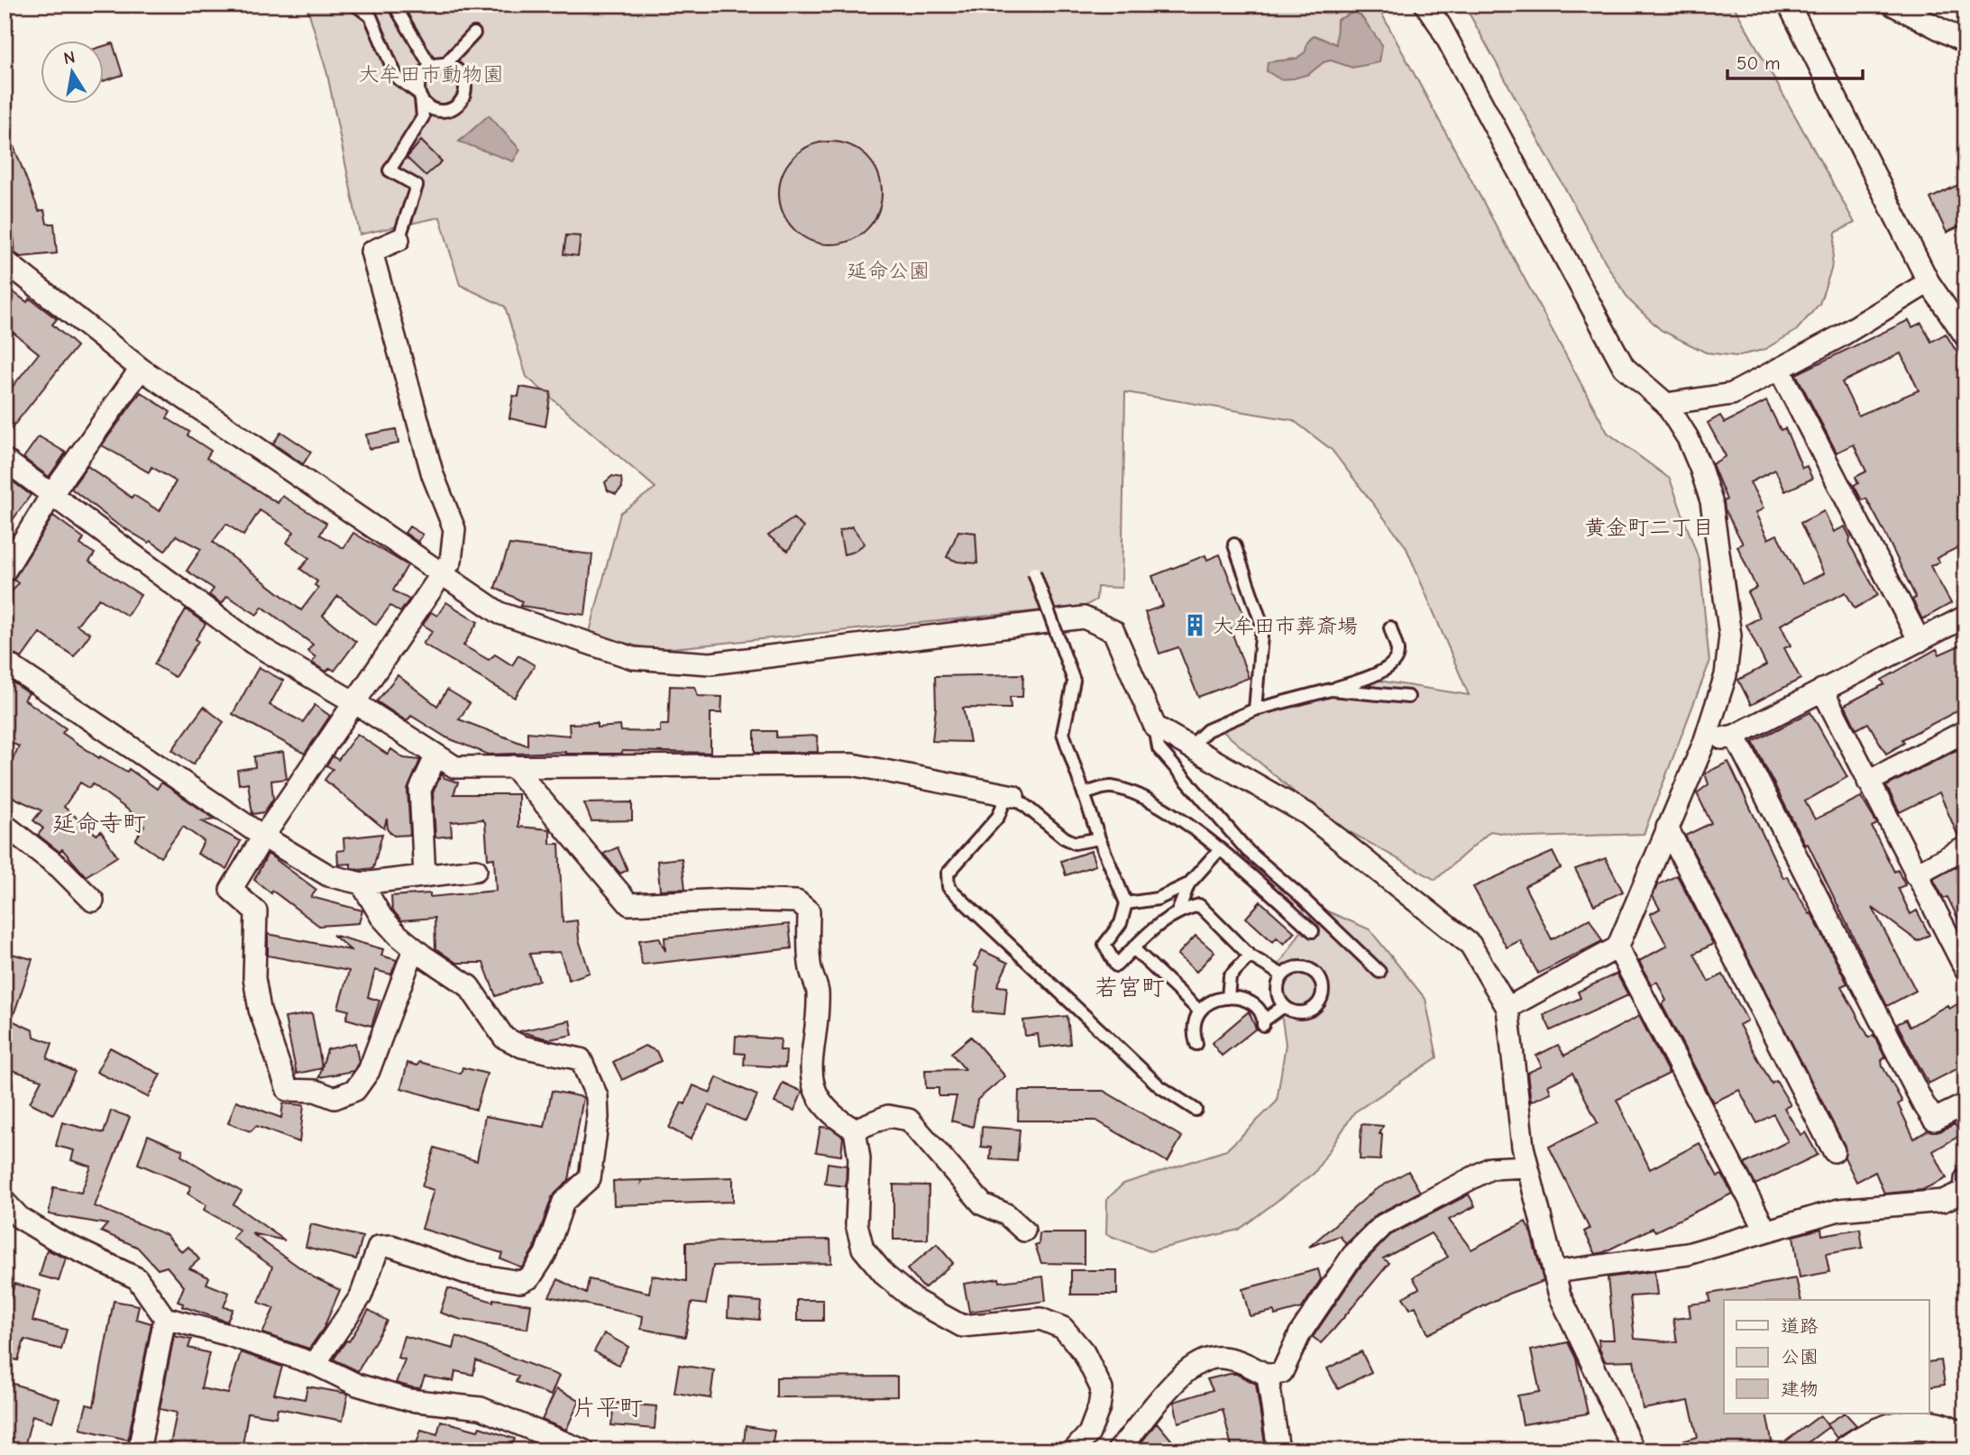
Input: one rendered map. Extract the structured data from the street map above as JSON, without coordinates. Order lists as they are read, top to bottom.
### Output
{
  "districts": [
    "黄金町二丁目",
    "延命寺町",
    "若宮町",
    "片平町"
  ],
  "parks": ["大牟田市動物園", "延命公園"],
  "places": {
    "building": ["大牟田市葬斎場"]
  },
  "legend": ["道路", "公園", "建物"],
  "scale_bar": "50 m",
  "north": "top"
}
